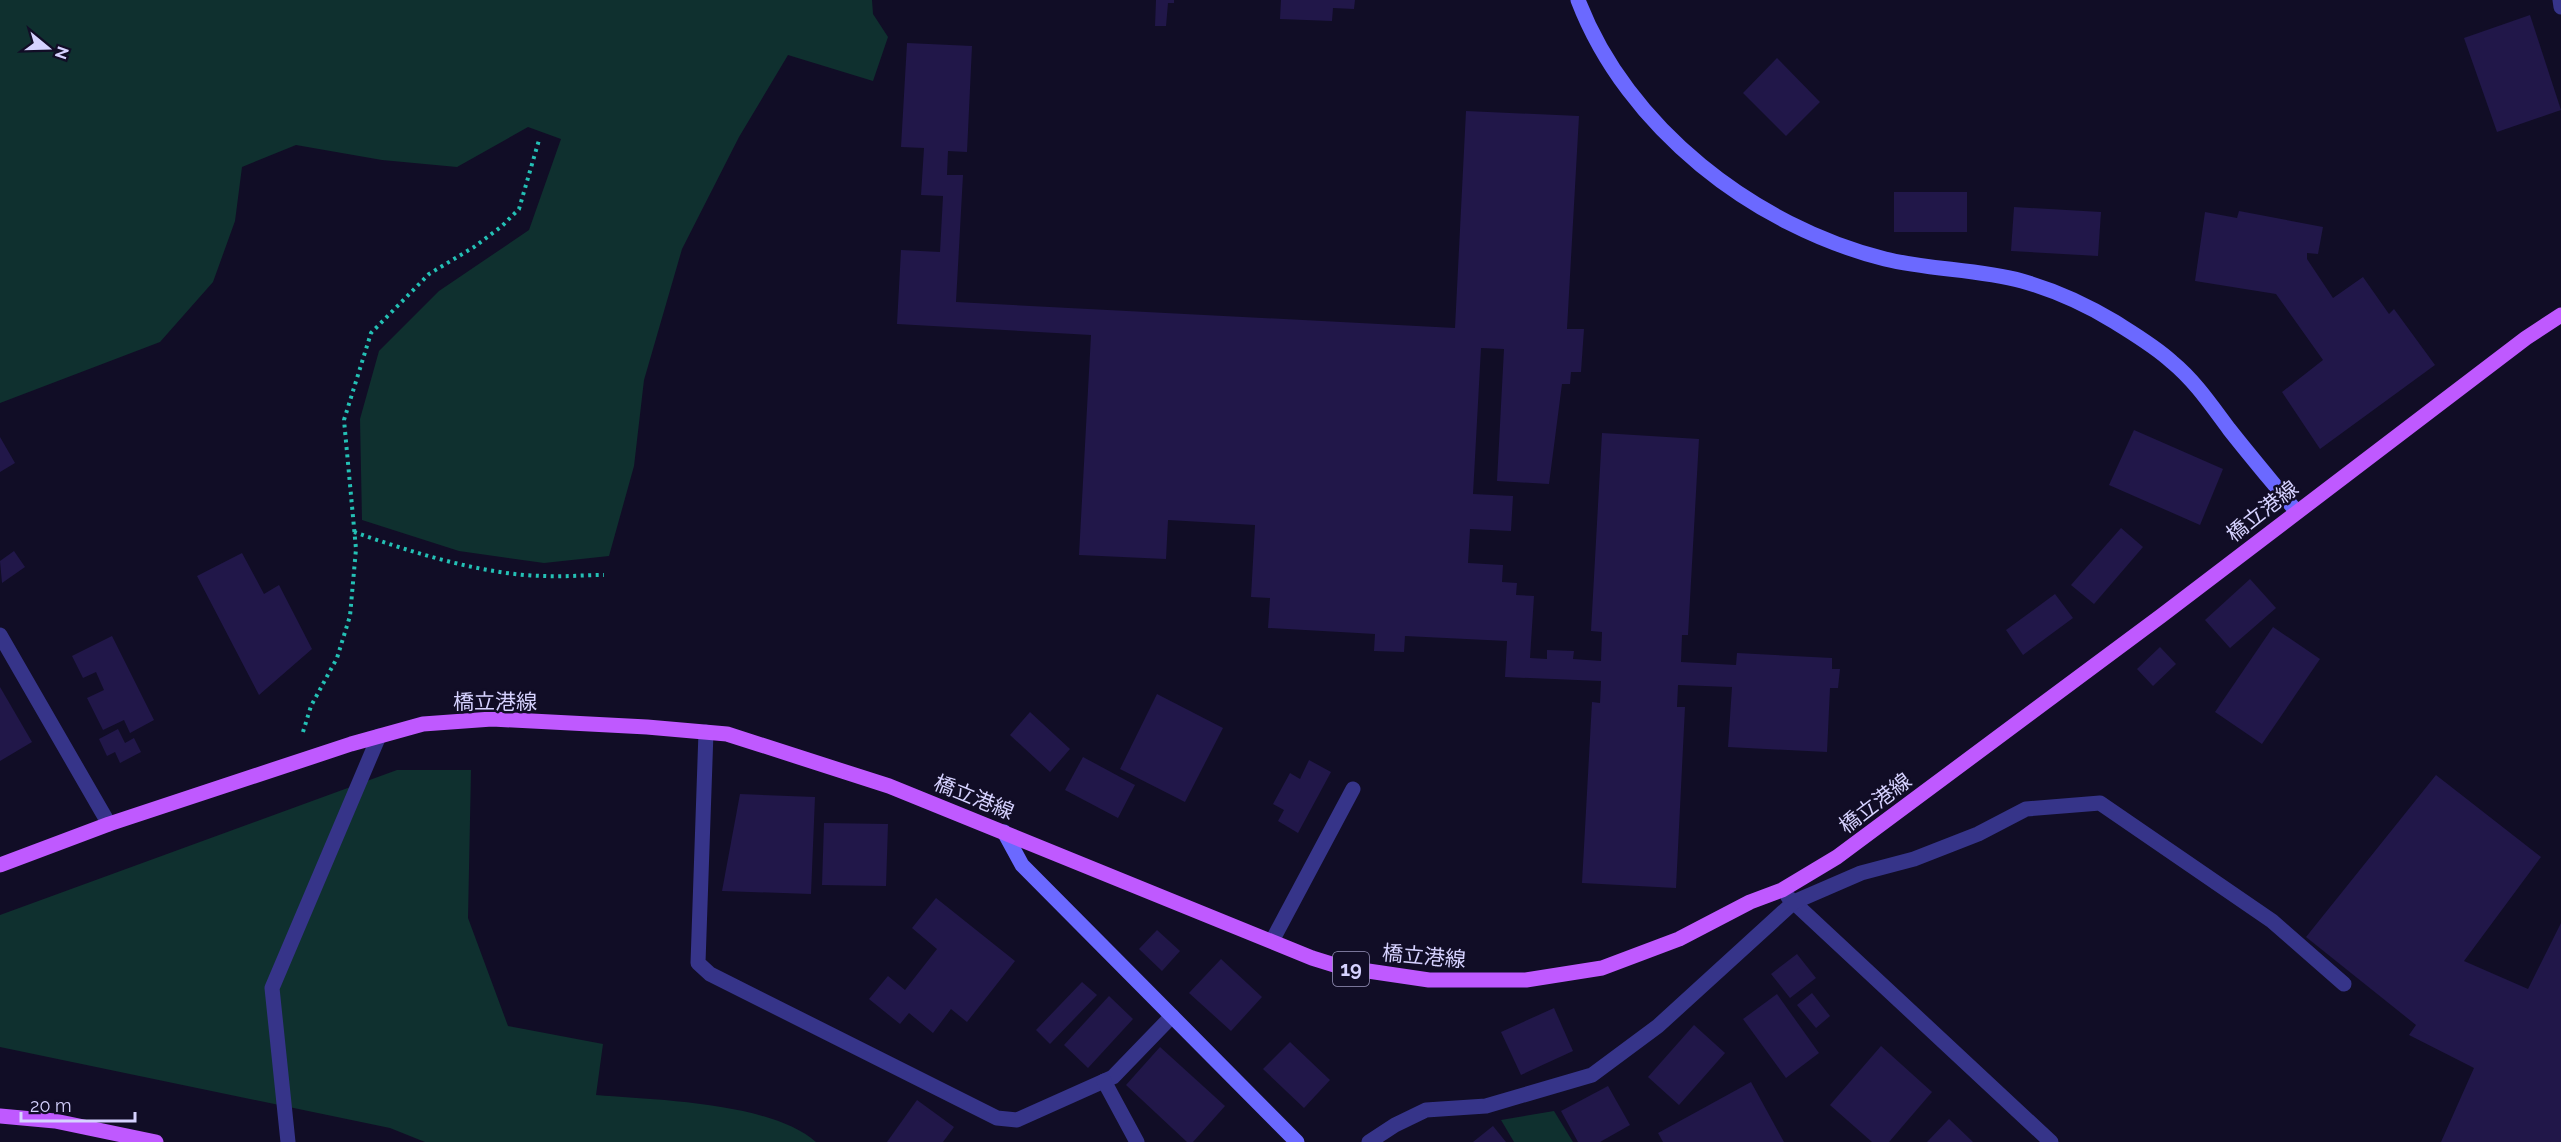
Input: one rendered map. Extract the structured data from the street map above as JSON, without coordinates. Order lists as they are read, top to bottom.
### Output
{
  "streets": {
    "main road": ["橋立港線", "19"]
  },
  "scale_bar": "20 m",
  "north": "right"
}
